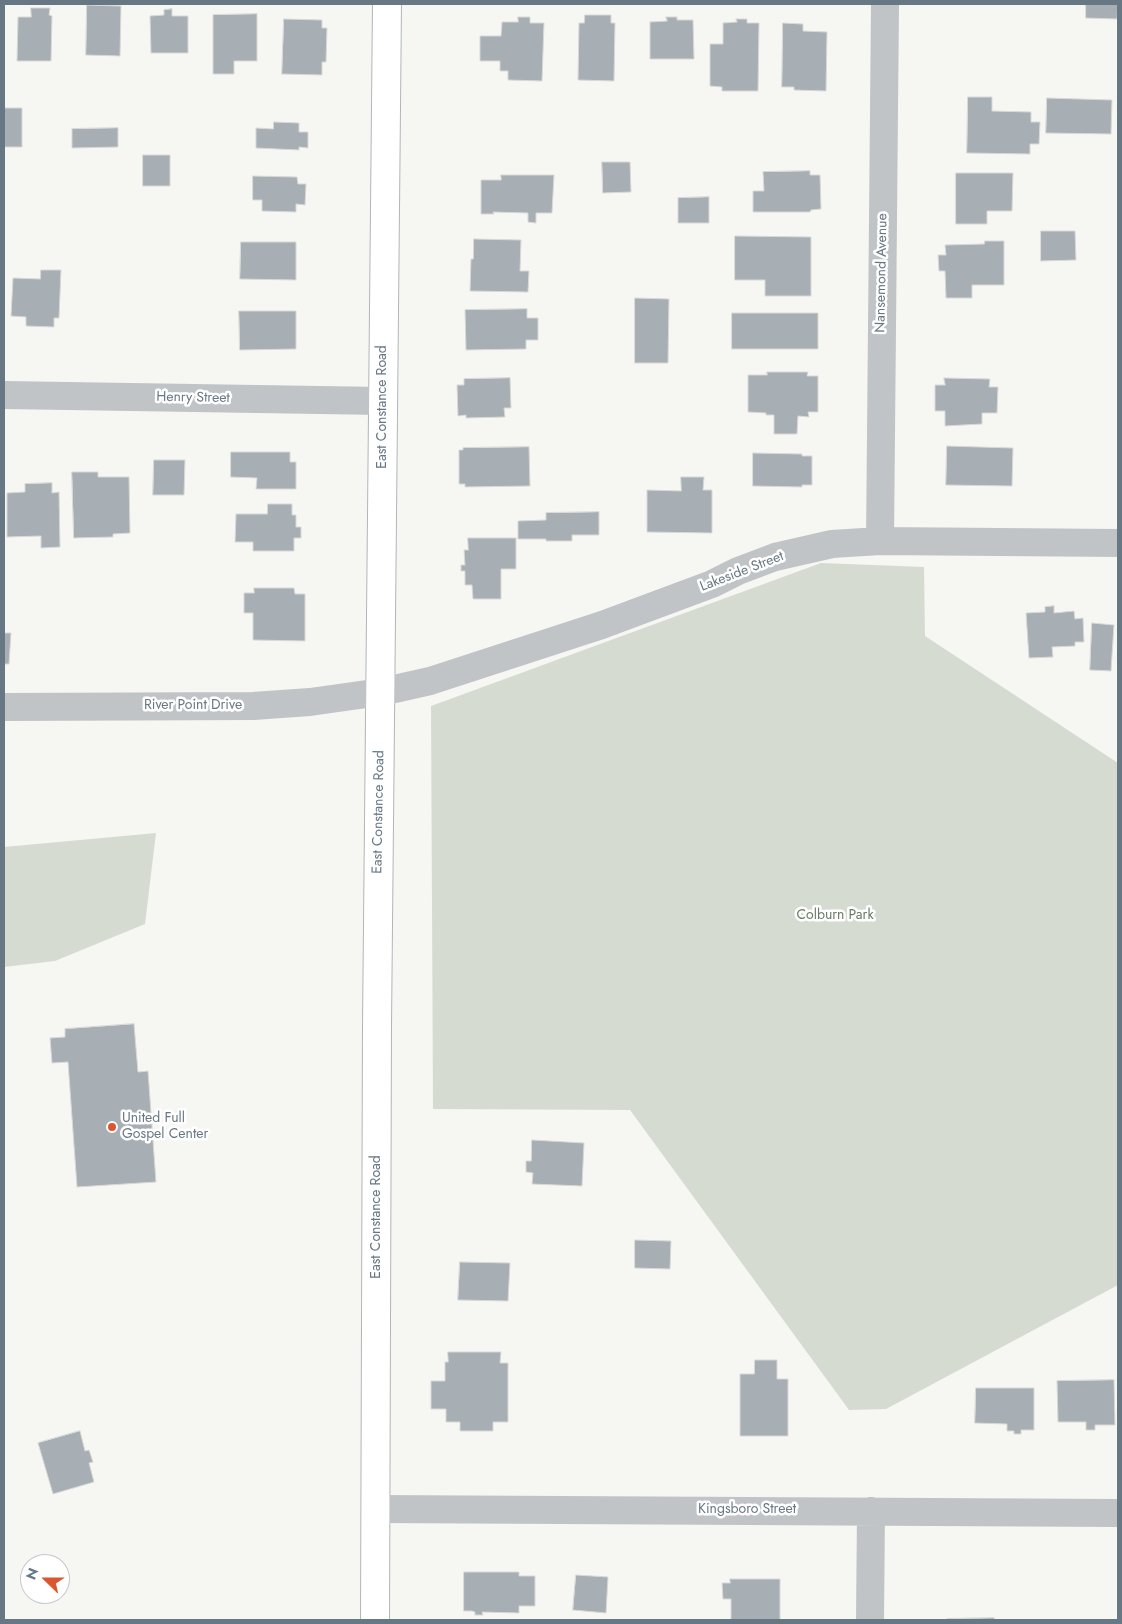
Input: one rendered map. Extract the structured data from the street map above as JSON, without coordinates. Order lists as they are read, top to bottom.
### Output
{
  "streets": {
    "main road": ["East Constance Road"],
    "street": [
      "Nansemond Avenue",
      "Henry Street",
      "Lakeside Street",
      "River Point Drive",
      "Kingsboro Street"
    ]
  },
  "crossings": [
    ["Nansemond Avenue", "Lakeside Street"],
    ["Henry Street", "East Constance Road"],
    ["East Constance Road", "Lakeside Street"],
    ["East Constance Road", "River Point Drive"],
    ["East Constance Road", "Kingsboro Street"],
    ["Lakeside Street", "River Point Drive"]
  ],
  "parks": ["Colburn Park"],
  "places": ["United Full Gospel Center"],
  "north": "left"
}
